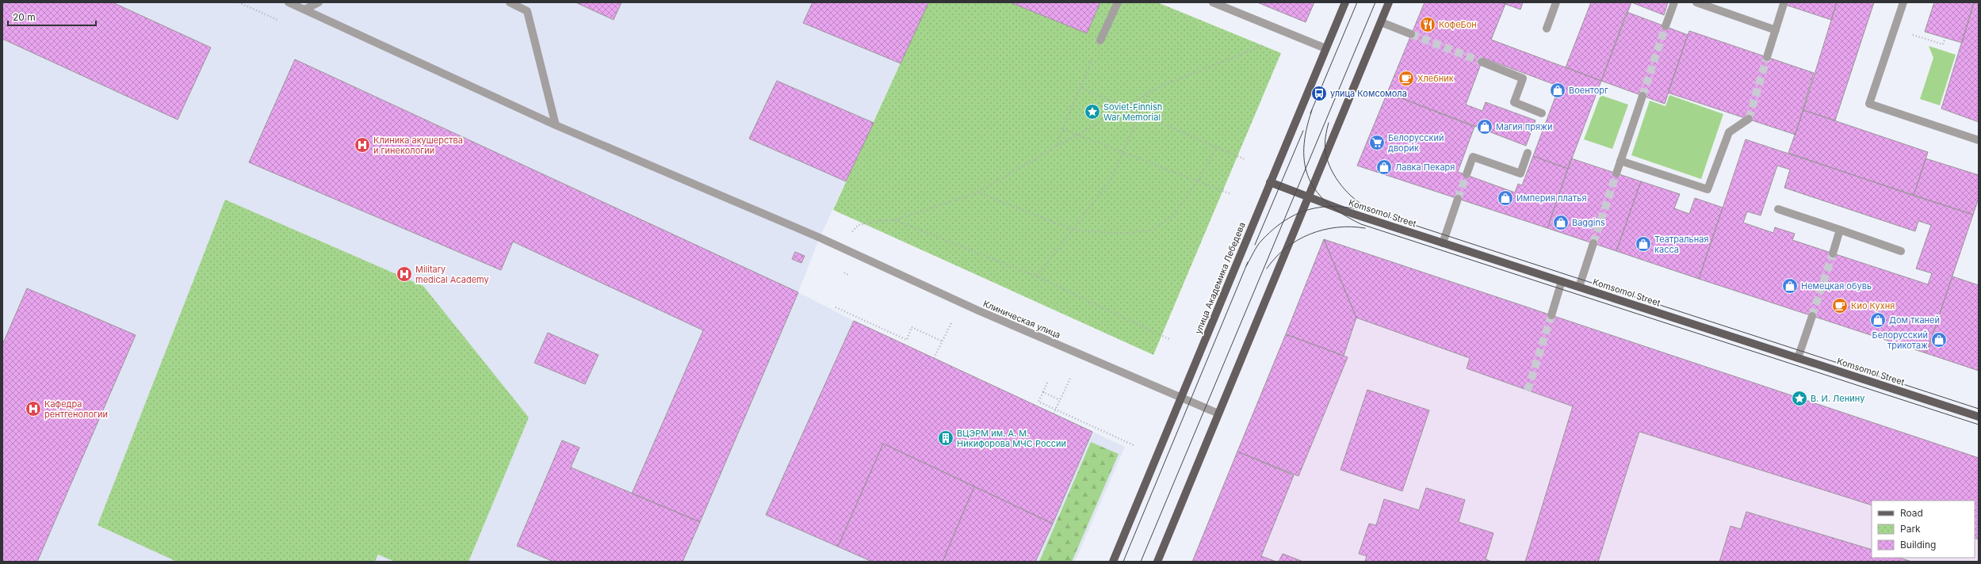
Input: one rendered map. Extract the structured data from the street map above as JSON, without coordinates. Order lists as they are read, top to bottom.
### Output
{
  "streets": {
    "main road": ["Komsomol Street", "улица Академика Лебедева"],
    "street": ["Клиническая улица"]
  },
  "crossings": [
    ["Komsomol Street", "улица Академика Лебедева"],
    ["улица Академика Лебедева", "Клиническая улица"]
  ],
  "places": {
    "restaurant": ["КофеБон"],
    "cafe": ["Хлебник", "Кио Кухня"],
    "shop": [
      "Военторг",
      "Магия пряжи",
      "Лавка Пекаря",
      "Империя платья",
      "Baggins",
      "Театральная касса",
      "Немецкая обувь",
      "Дом тканей",
      "Белорусский трикотаж"
    ],
    "bus stop": ["улица Комсомола"],
    "place": ["Soviet-Finnish War Memorial", "В. И. Ленину"],
    "supermarket": ["Белорусский дворик"],
    "hospital": ["Клиника акушерства и гинекологии", "Military medical Academy", "Кафедра рентгенологии"],
    "building": ["ВЦЭРМ им. А. М. Никифорова МЧС России"]
  },
  "legend": ["Road", "Park", "Building"],
  "scale_bar": "20 m"
}
